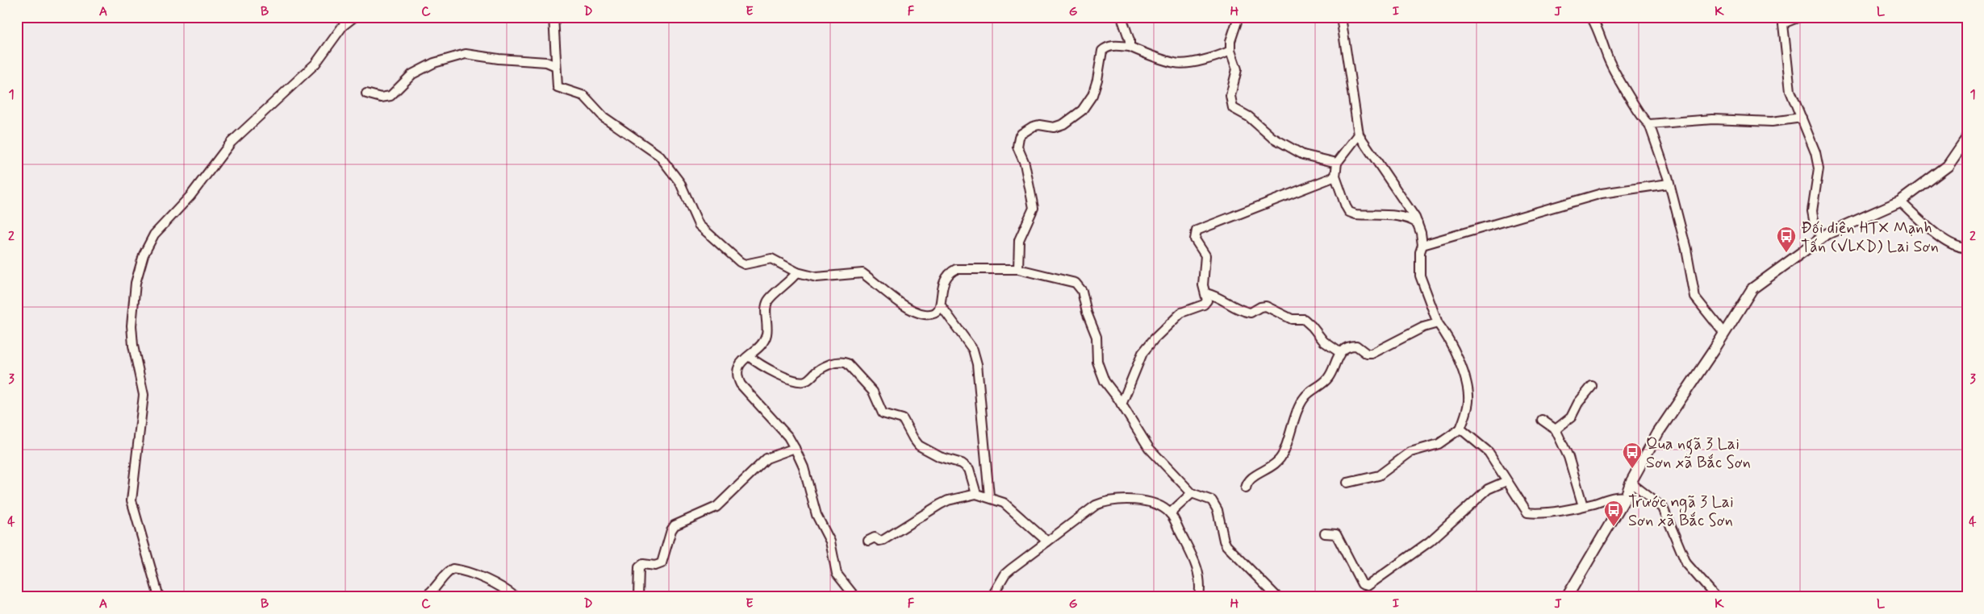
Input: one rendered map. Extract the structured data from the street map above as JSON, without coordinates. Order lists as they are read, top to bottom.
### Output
{
  "places": {
    "bus stop": ["Đối diện HTX Mạnh Tấn (VLXD) Lai Sơn", "Qua ngã 3 Lai Sơn xã Bắc Sơn", "Trước ngã 3 Lai Sơn xã Bắc Sơn"]
  },
  "grid": {
    "columns": [
      "A",
      "B",
      "C",
      "D",
      "E",
      "F",
      "G",
      "H",
      "I",
      "J",
      "K",
      "L"
    ],
    "rows": [
      "1",
      "2",
      "3",
      "4"
    ]
  }
}
